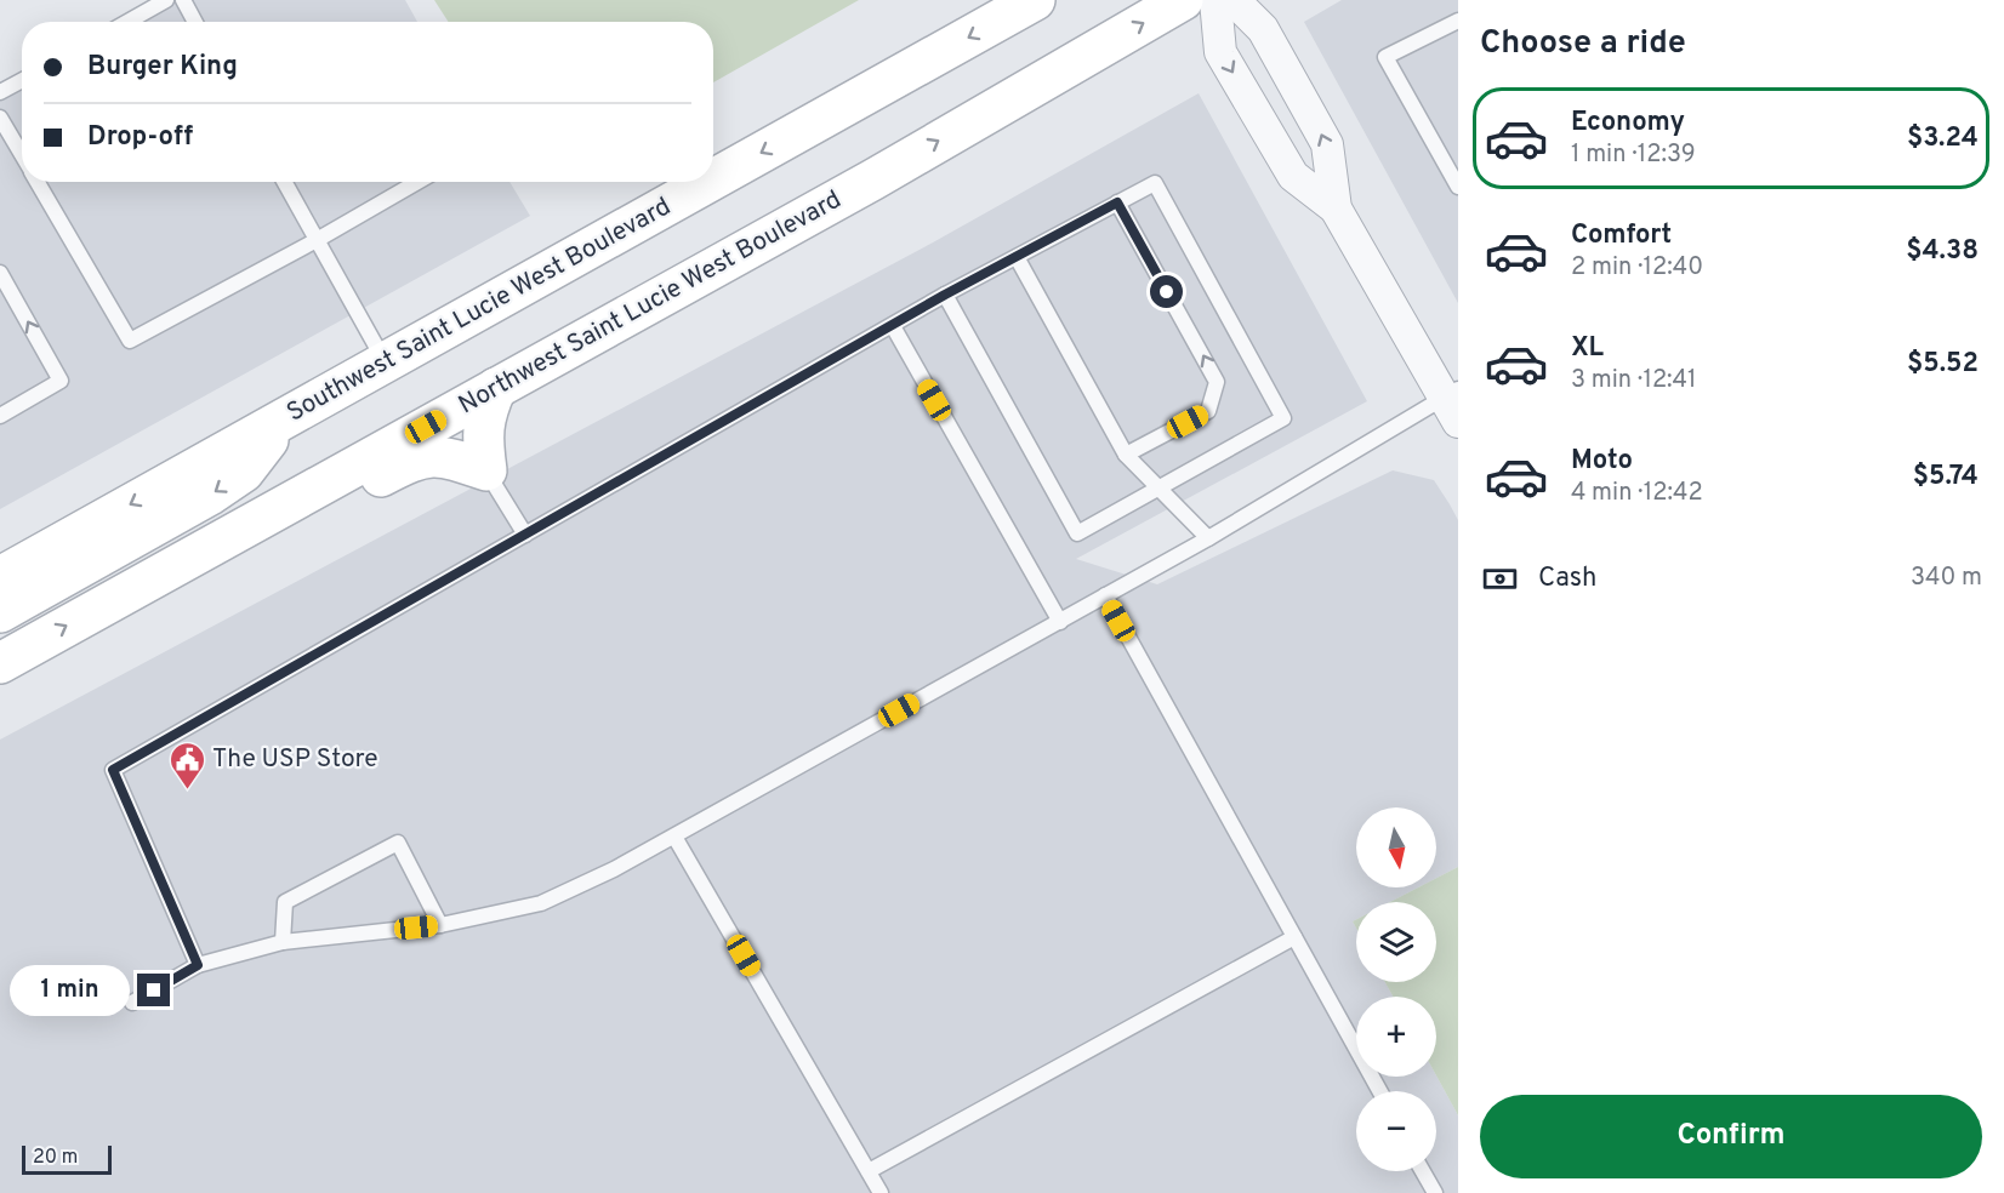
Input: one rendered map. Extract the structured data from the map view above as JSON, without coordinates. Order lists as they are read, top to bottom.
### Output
{
  "streets": {
    "main road": ["Northwest Saint Lucie West Boulevard", "Southwest Saint Lucie West Boulevard"]
  },
  "one_way": ["Northwest Saint Lucie West Boulevard"],
  "places": {
    "public building": ["The USP Store"]
  },
  "scale_bar": "20 m",
  "north": "bottom",
  "page": {
    "heading": "Choose a ride",
    "banner": ["Burger King", "Drop-off"],
    "list": [
      {
        "name": "Economy",
        "note": "1 min · 12:39",
        "value": "$3.24"
      },
      {
        "name": "Comfort",
        "note": "2 min · 12:40",
        "value": "$4.38"
      },
      {
        "name": "XL",
        "note": "3 min · 12:41",
        "value": "$5.52"
      },
      {
        "name": "Moto",
        "note": "4 min · 12:42",
        "value": "$5.74"
      }
    ],
    "pay": ["Cash", "340 m"],
    "map_buttons": ["+", "−"],
    "bubble": "1 min",
    "buttons": "Confirm",
    "scale": "20 m"
  }
}
